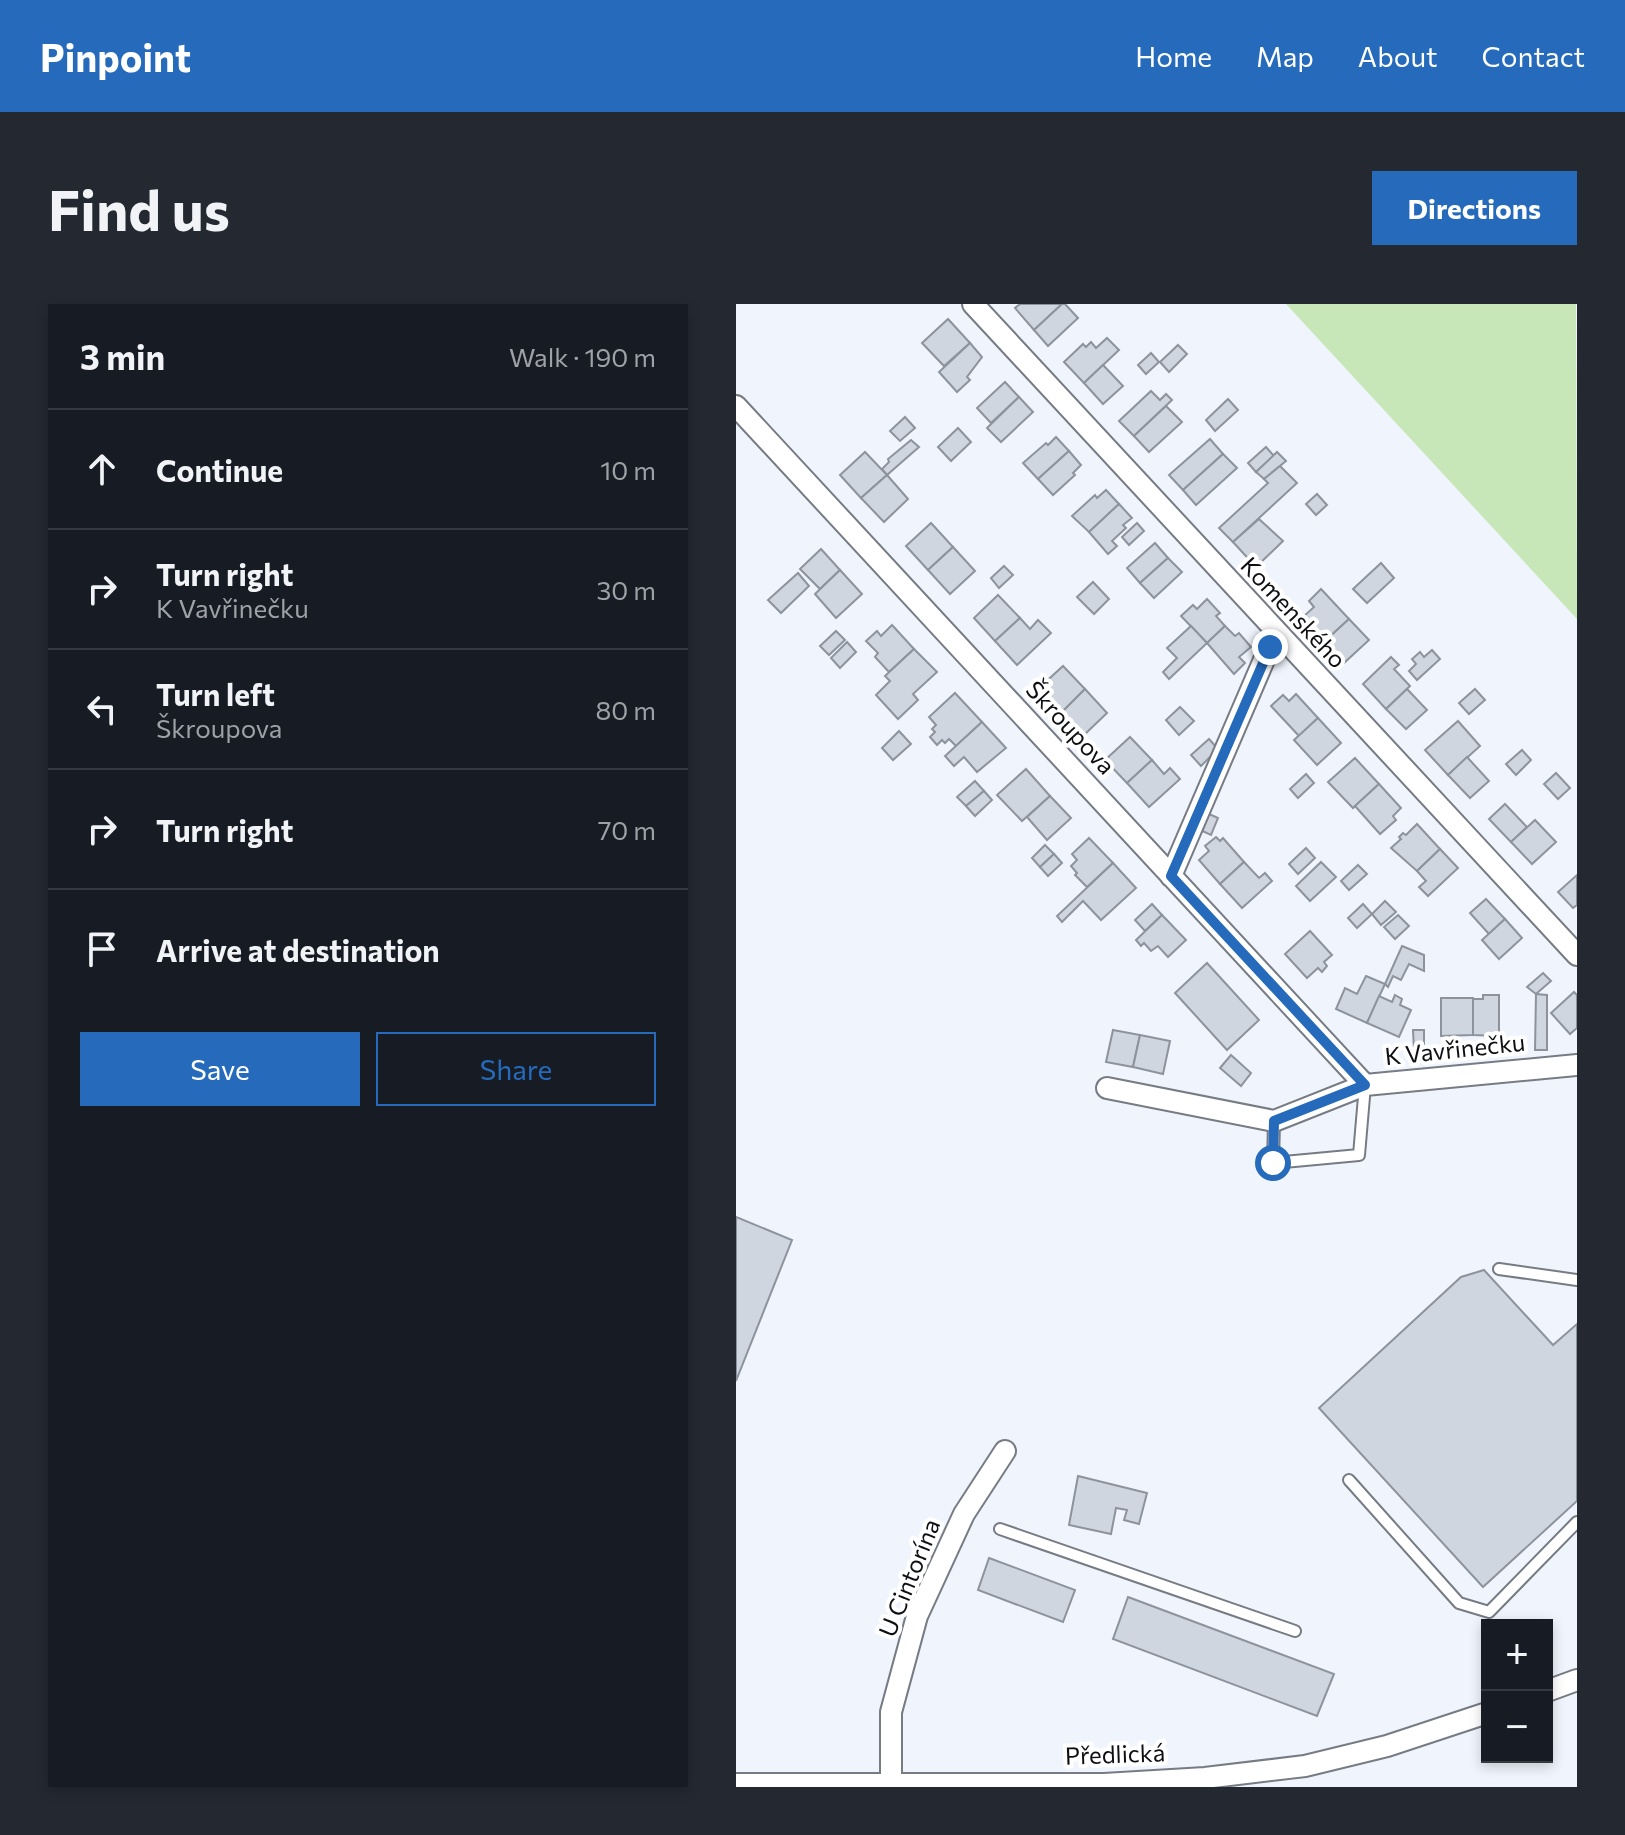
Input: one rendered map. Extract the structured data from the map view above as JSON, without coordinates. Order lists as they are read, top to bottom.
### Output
{
  "streets": {
    "street": [
      "Komenského",
      "Škroupova",
      "K Vavřinečku",
      "U Cintorína",
      "Předlická"
    ]
  },
  "crossings": [
    ["Škroupova", "K Vavřinečku"],
    ["U Cintorína", "Předlická"]
  ],
  "page": {
    "header": "Pinpoint",
    "nav": [
      "Home",
      "Map",
      "About",
      "Contact"
    ],
    "buttons": [
      "Directions",
      ["Save", "Share"]
    ],
    "title": "Find us",
    "heading": ["3 min", "Walk · 190 m"],
    "list": [
      ["Continue", "10 m"],
      ["Turn right", "K Vavřinečku", "30 m"],
      ["Turn left", "Škroupova", "80 m"],
      ["Turn right", "70 m"],
      "Arrive at destination"
    ],
    "map_buttons": ["+", "−"]
  }
}
